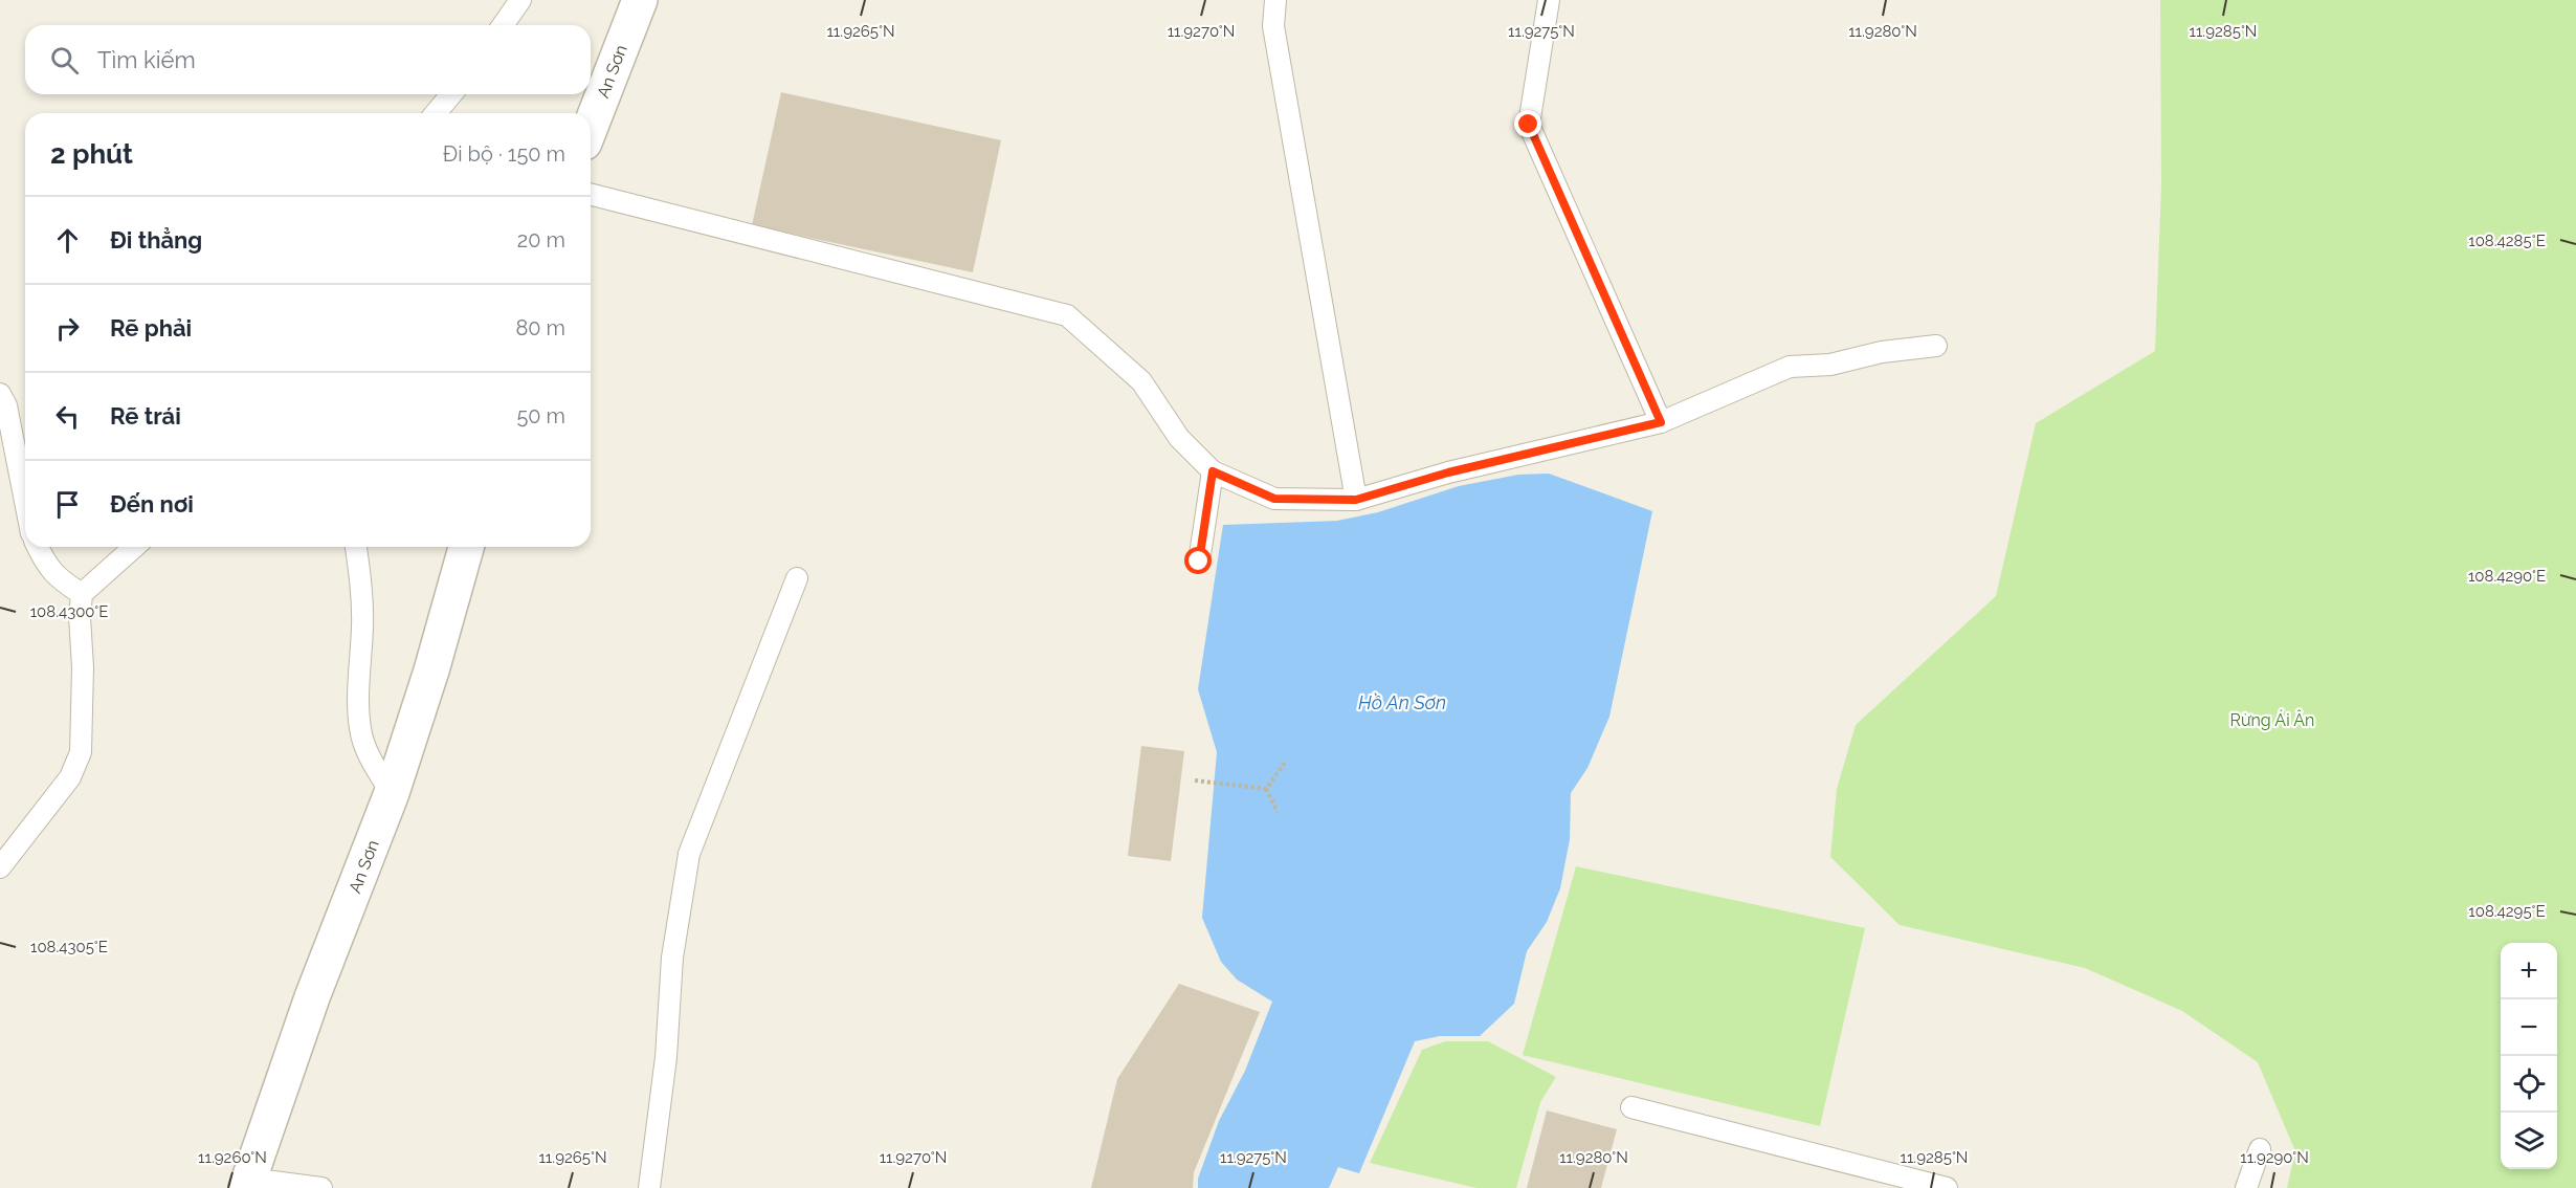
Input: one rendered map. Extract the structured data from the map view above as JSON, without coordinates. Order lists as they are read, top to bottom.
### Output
{
  "streets": {
    "street": ["An Sơn"]
  },
  "water": ["Hồ An Sơn"],
  "parks": ["Rừng Ái Ân"],
  "page": {
    "search": "Tìm kiếm",
    "heading": ["2 phút", "Đi bộ · 150 m"],
    "list": [
      ["Đi thẳng", "20 m"],
      ["Rẽ phải", "80 m"],
      ["Rẽ trái", "50 m"],
      "Đến nơi"
    ],
    "map_buttons": ["+", "−"]
  },
  "coordinates": [
    "11.9265°N",
    "11.9270°N",
    "11.9275°N",
    "11.9280°N",
    "11.9285°N",
    "108.4285°E",
    "108.4290°E",
    "108.4300°E",
    "108.4295°E",
    "108.4305°E",
    "11.9260°N",
    "11.9290°N"
  ]
}
